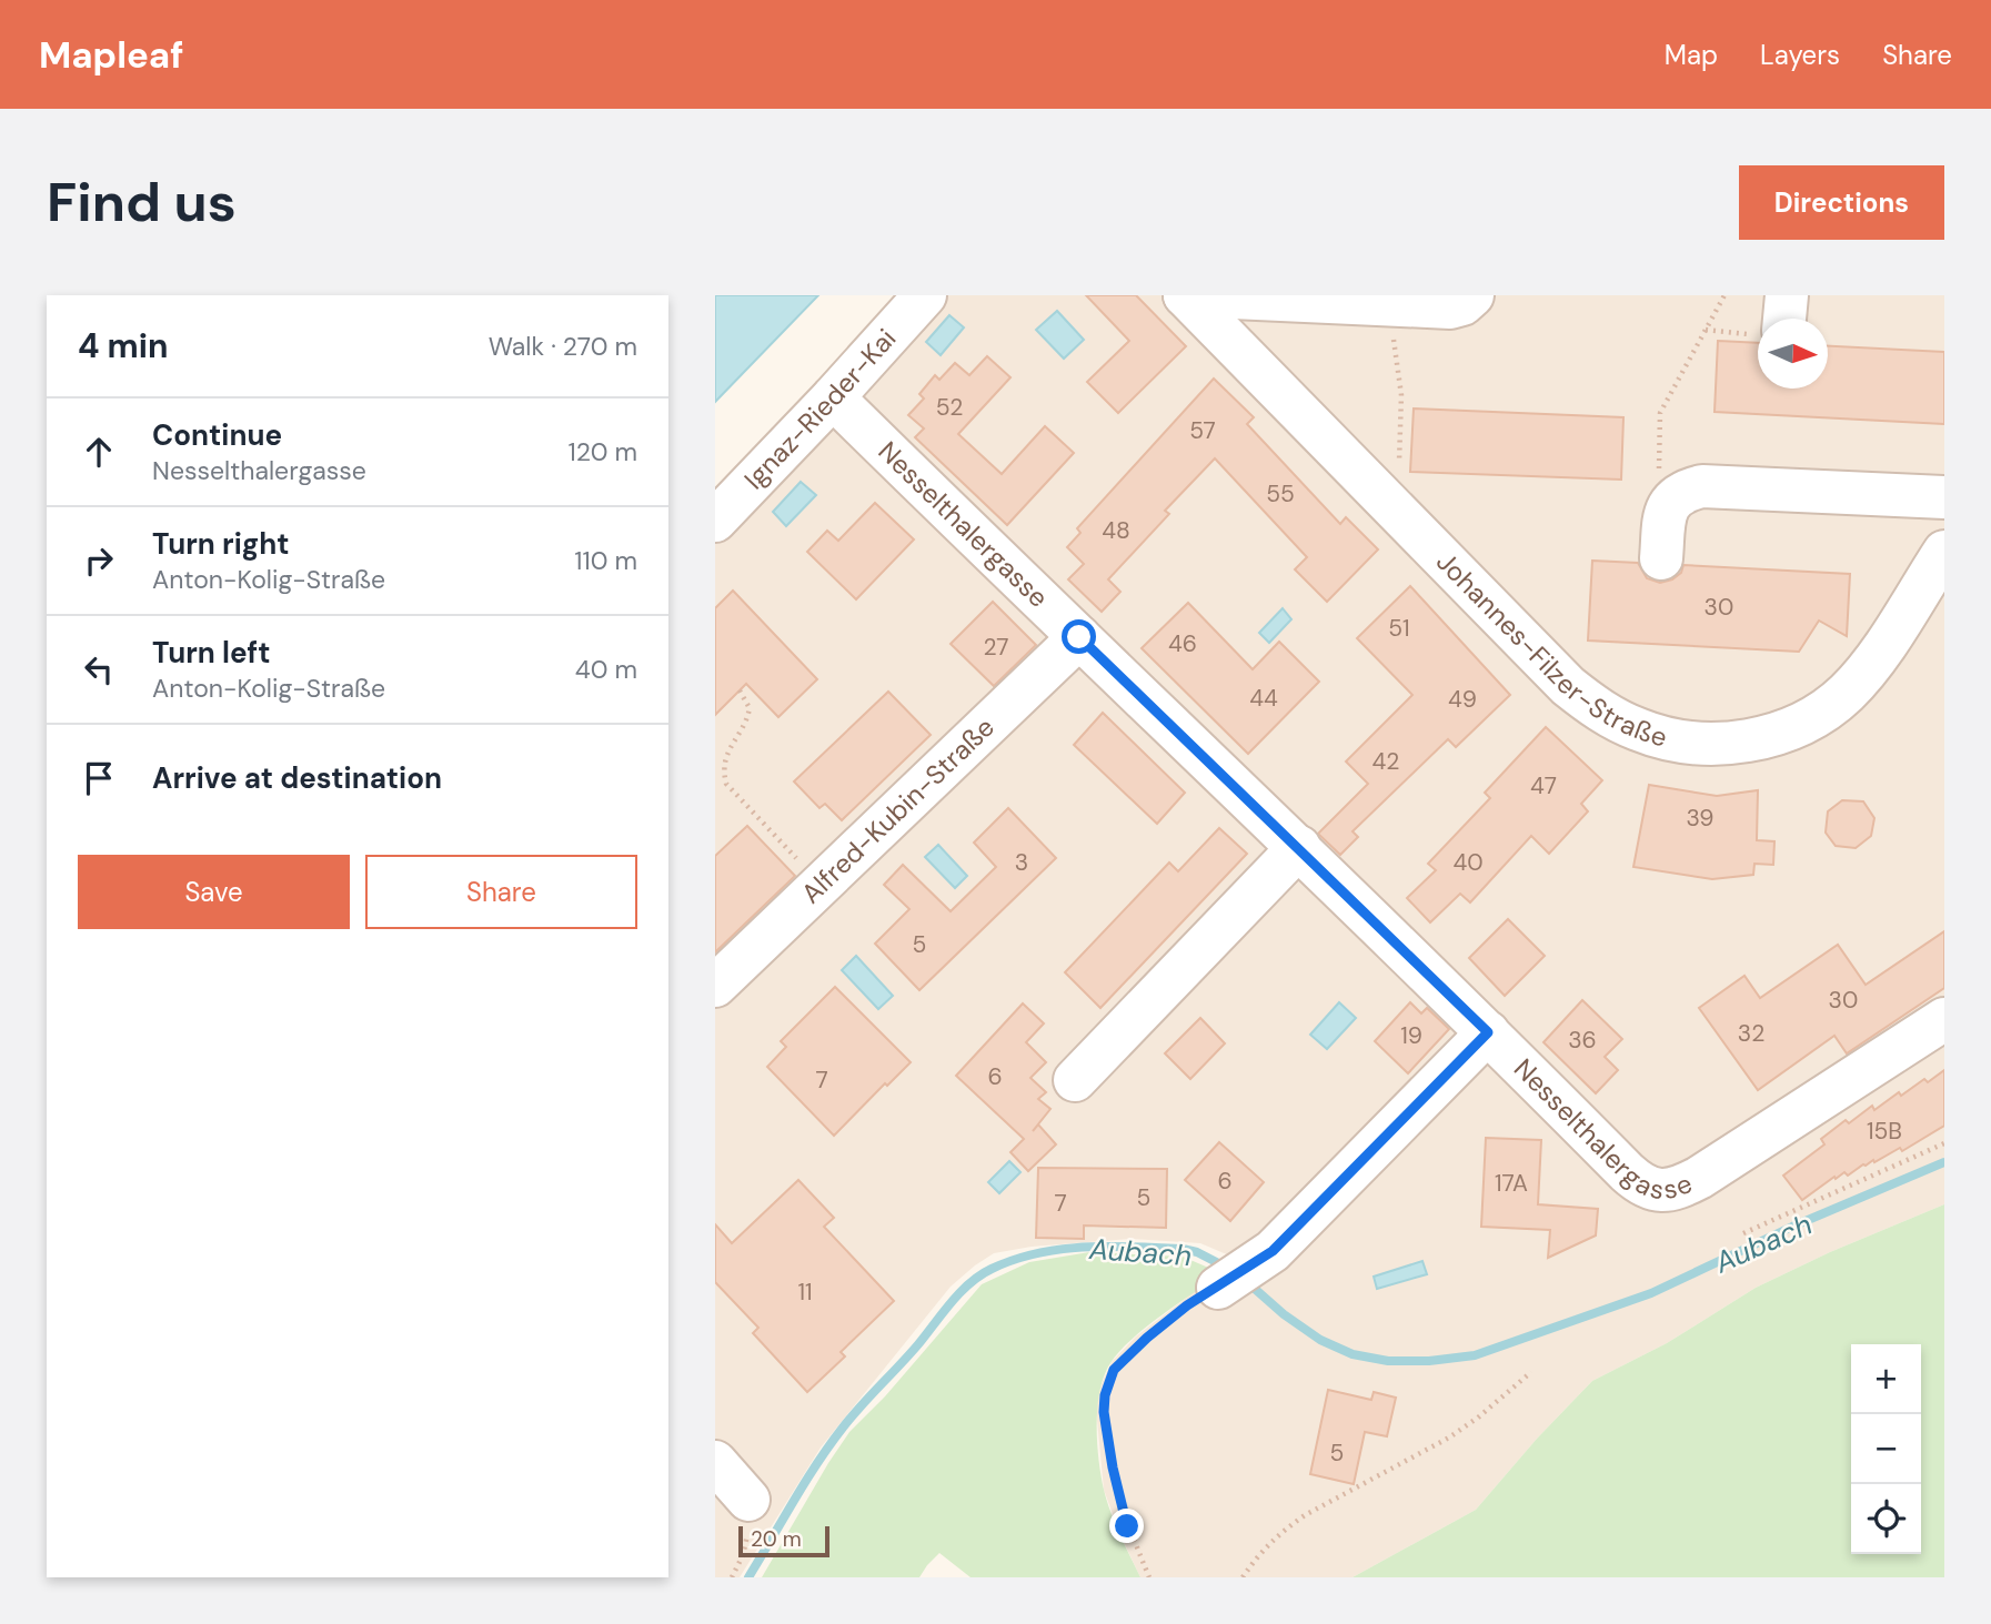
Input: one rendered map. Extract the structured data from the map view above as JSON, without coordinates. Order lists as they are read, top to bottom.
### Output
{
  "streets": {
    "street": [
      "Ignaz-Rieder-Kai",
      "Nesselthalergasse",
      "Johannes-Filzer-Straße",
      "Alfred-Kubin-Straße"
    ]
  },
  "crossings": [
    ["Ignaz-Rieder-Kai", "Nesselthalergasse"],
    ["Nesselthalergasse", "Alfred-Kubin-Straße"]
  ],
  "water": ["Aubach"],
  "house_numbers": [
    "52",
    "57",
    "55",
    "48",
    "30",
    "51",
    "46",
    "27",
    "44",
    "49",
    "42",
    "47",
    "39",
    "3",
    "40",
    "5",
    "30",
    "32",
    "19",
    "36",
    "6",
    "7",
    "15B",
    "6",
    "17A",
    "5",
    "7",
    "11",
    "5"
  ],
  "scale_bar": "20 m",
  "north": "right",
  "page": {
    "header": "Mapleaf",
    "nav": ["Map", "Layers", "Share"],
    "buttons": [
      "Directions",
      ["Save", "Share"]
    ],
    "title": "Find us",
    "heading": ["4 min", "Walk · 270 m"],
    "list": [
      ["Continue", "Nesselthalergasse", "120 m"],
      ["Turn right", "Anton-Kolig-Straße", "110 m"],
      ["Turn left", "Anton-Kolig-Straße", "40 m"],
      "Arrive at destination"
    ],
    "map_buttons": ["+", "−"],
    "scale": "20 m"
  }
}
